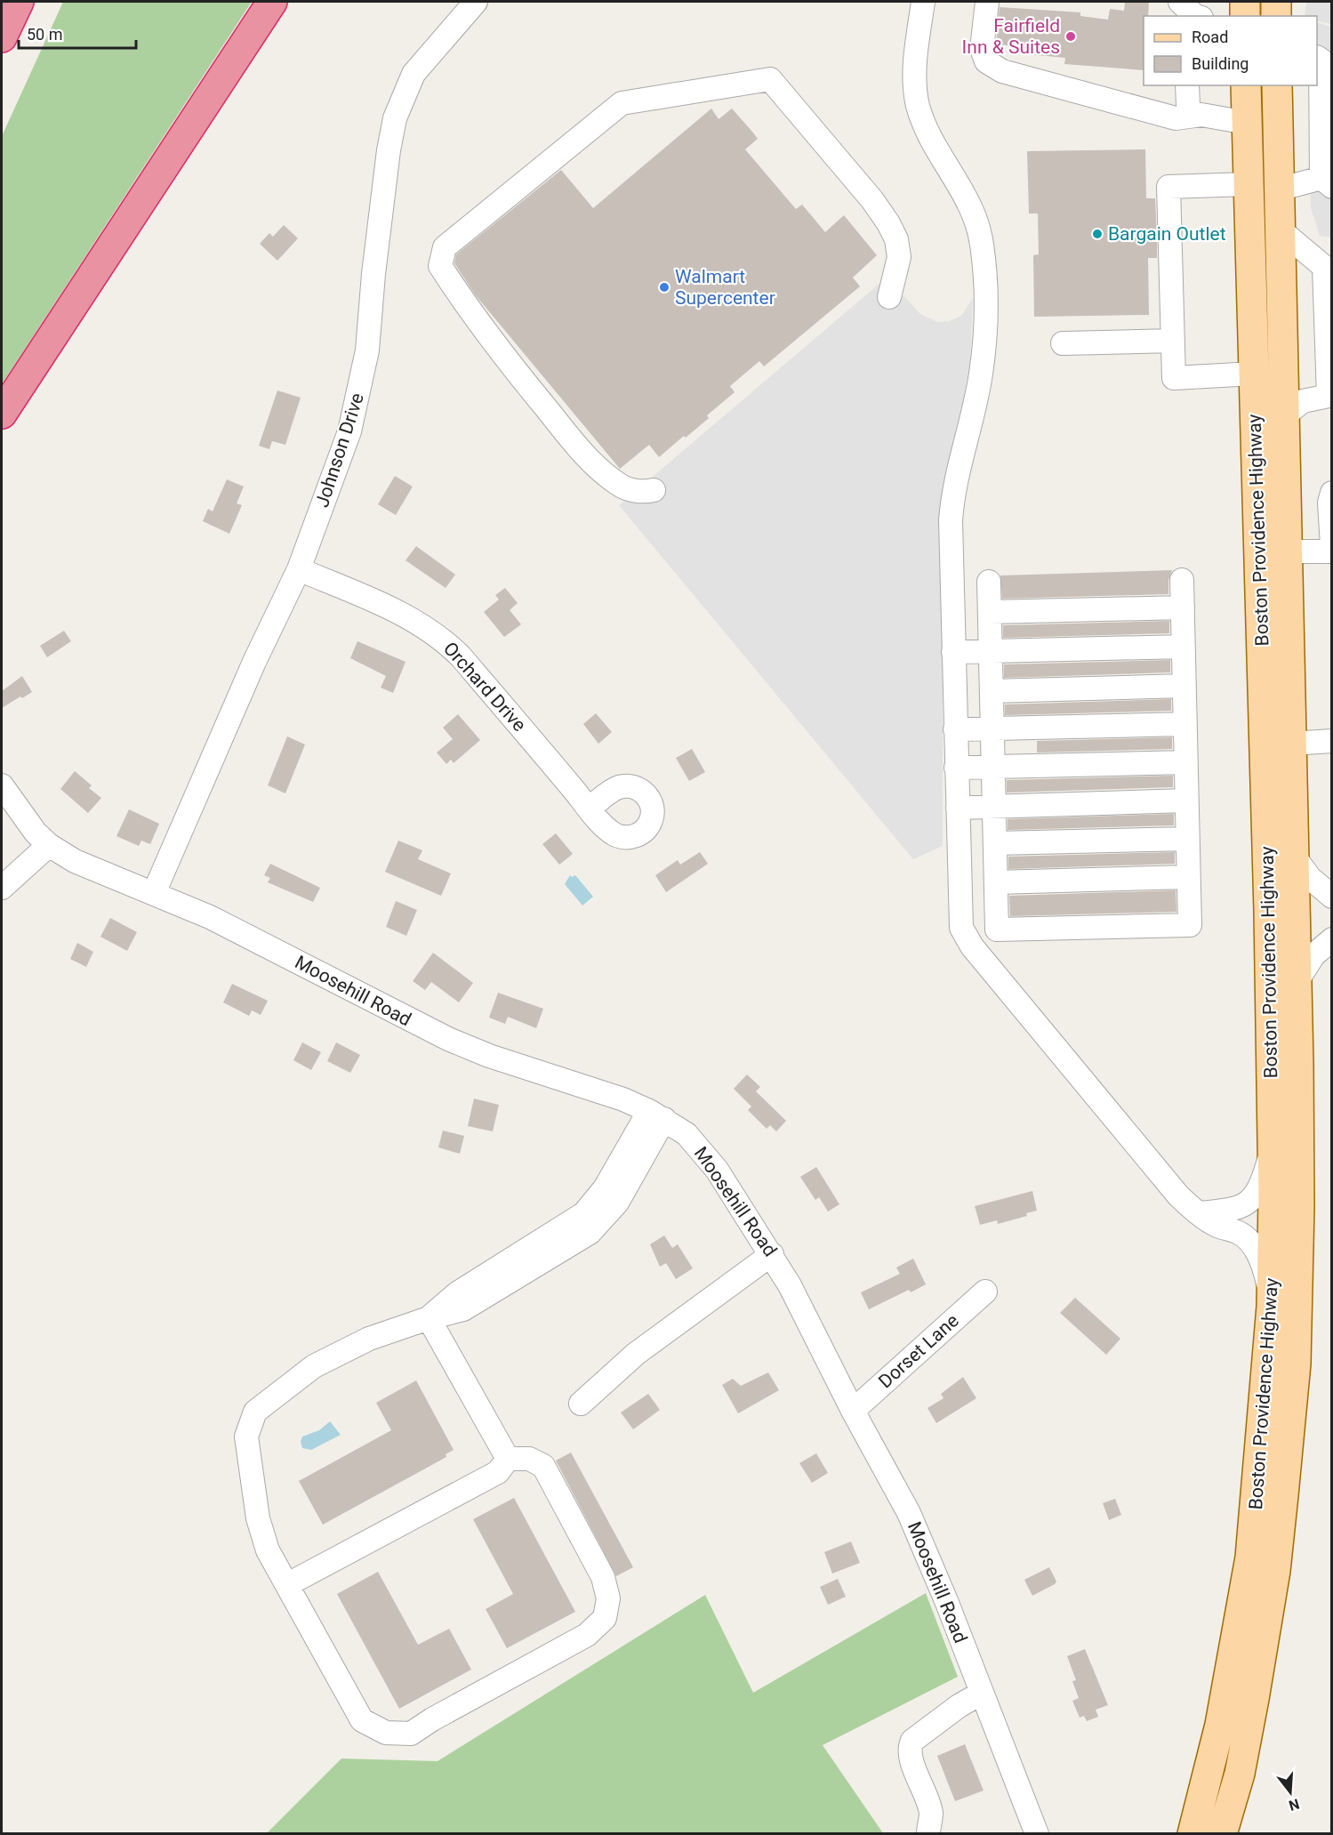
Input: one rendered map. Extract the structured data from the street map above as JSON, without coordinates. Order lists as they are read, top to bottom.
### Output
{
  "streets": {
    "main road": ["Boston Providence Highway"],
    "street": [
      "Johnson Drive",
      "Orchard Drive",
      "Moosehill Road",
      "Dorset Lane"
    ]
  },
  "crossings": [
    ["Johnson Drive", "Orchard Drive"],
    ["Johnson Drive", "Moosehill Road"],
    ["Moosehill Road", "Dorset Lane"]
  ],
  "places": ["Fairfield Inn & Suites", "Bargain Outlet", "Walmart Supercenter"],
  "legend": ["Road", "Building"],
  "scale_bar": "50 m",
  "north": "bottom"
}
